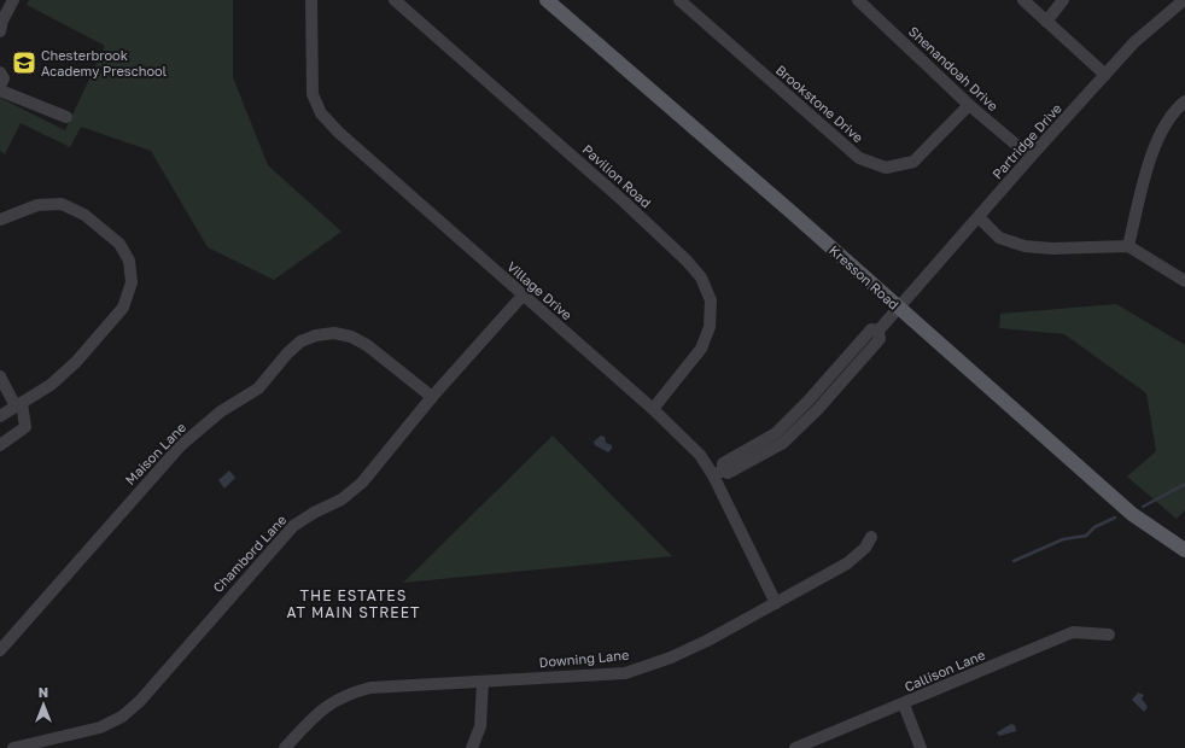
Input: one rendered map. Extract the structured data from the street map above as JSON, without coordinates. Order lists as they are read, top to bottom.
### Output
{
  "streets": {
    "main road": ["Kresson Road"],
    "street": [
      "Shenandoah Drive",
      "Brookstone Drive",
      "Partridge Drive",
      "Pavilion Road",
      "Village Drive",
      "Maison Lane",
      "Chambord Lane",
      "Downing Lane",
      "Callison Lane"
    ]
  },
  "crossings": [
    ["Shenandoah Drive", "Brookstone Drive"],
    ["Shenandoah Drive", "Partridge Drive"],
    ["Partridge Drive", "Kresson Road"],
    ["Partridge Drive", "Village Drive"],
    ["Pavilion Road", "Village Drive"],
    ["Village Drive", "Chambord Lane"],
    ["Village Drive", "Downing Lane"],
    ["Maison Lane", "Chambord Lane"]
  ],
  "districts": ["THE ESTATES AT MAIN STREET"],
  "places": {
    "school or university": ["Chesterbrook Academy Preschool"]
  },
  "north": "top"
}
